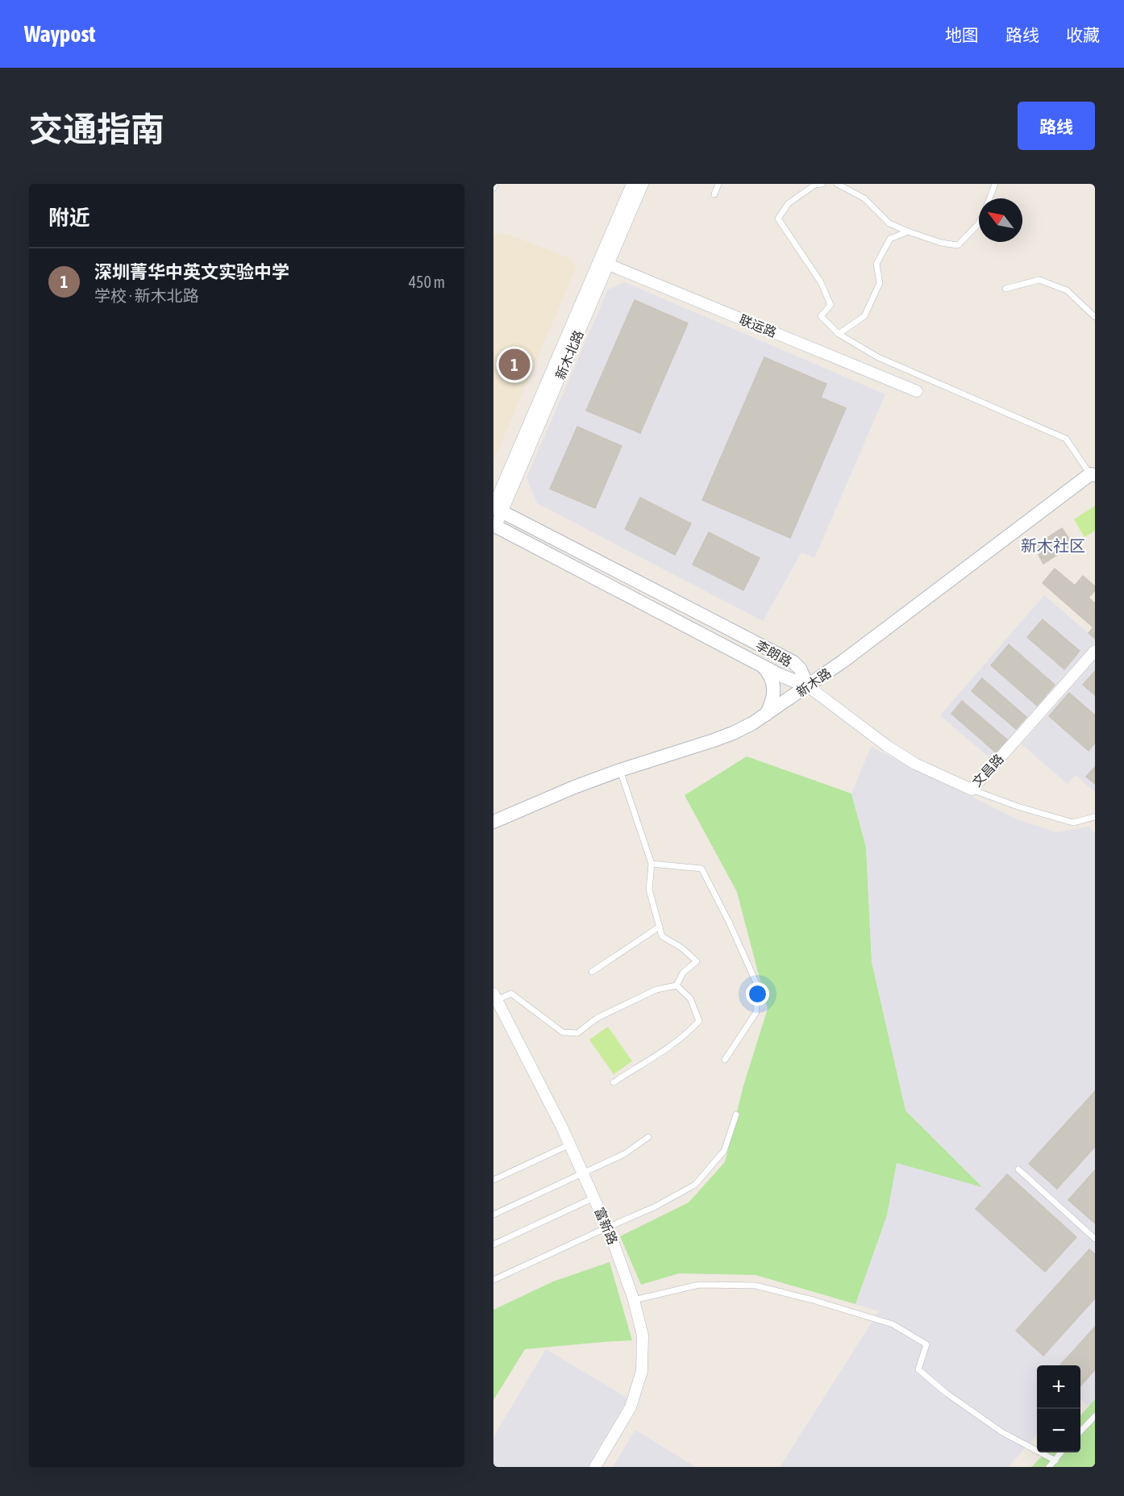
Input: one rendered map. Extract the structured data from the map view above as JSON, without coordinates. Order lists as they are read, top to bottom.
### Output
{
  "streets": {
    "street": [
      "联运路",
      "新木北路",
      "李朗路",
      "新木路",
      "文昌路",
      "富新路"
    ]
  },
  "crossings": [
    ["联运路", "新木北路"],
    ["新木北路", "李朗路"],
    ["李朗路", "新木路"],
    ["李朗路", "文昌路"],
    ["新木路", "文昌路"]
  ],
  "districts": ["新木社区"],
  "north": "top left",
  "page": {
    "header": "Waypost",
    "nav": ["地图", "路线", "收藏"],
    "title": "交通指南",
    "buttons": "路线",
    "heading": "附近",
    "list": [
      {
        "mark": "1",
        "name": "深圳菁华中英文实验中学",
        "note": "学校 · 新木北路",
        "value": "450 m"
      }
    ],
    "pins": "1",
    "map_buttons": ["+", "−"]
  }
}
